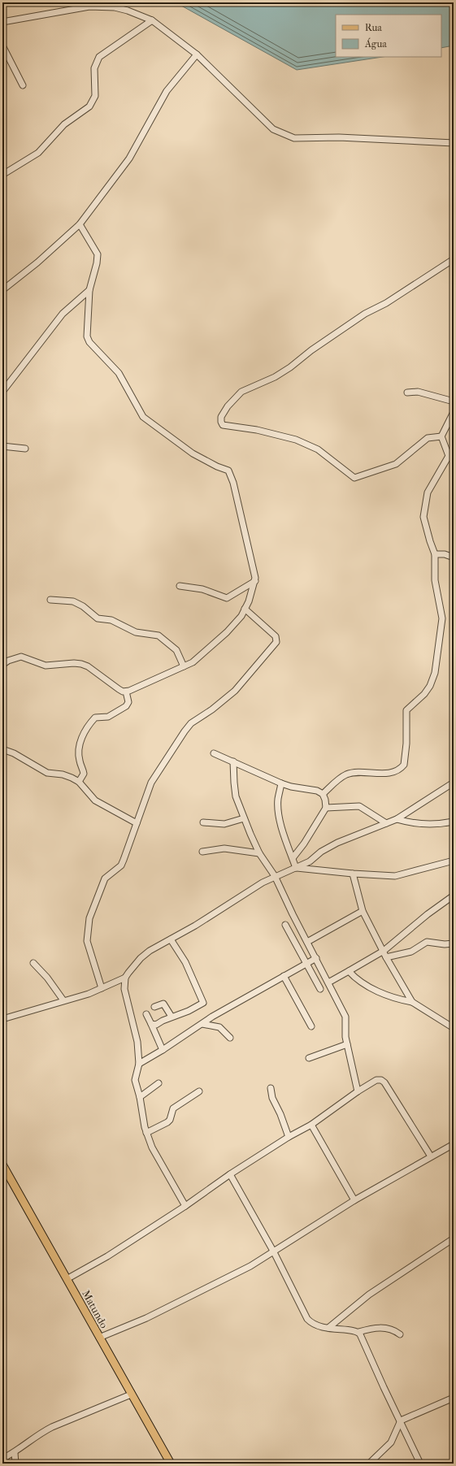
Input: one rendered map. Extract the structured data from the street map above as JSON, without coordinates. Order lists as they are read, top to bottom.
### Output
{
  "streets": {
    "main road": ["Matundo"]
  },
  "legend": ["Rua", "Água"]
}
